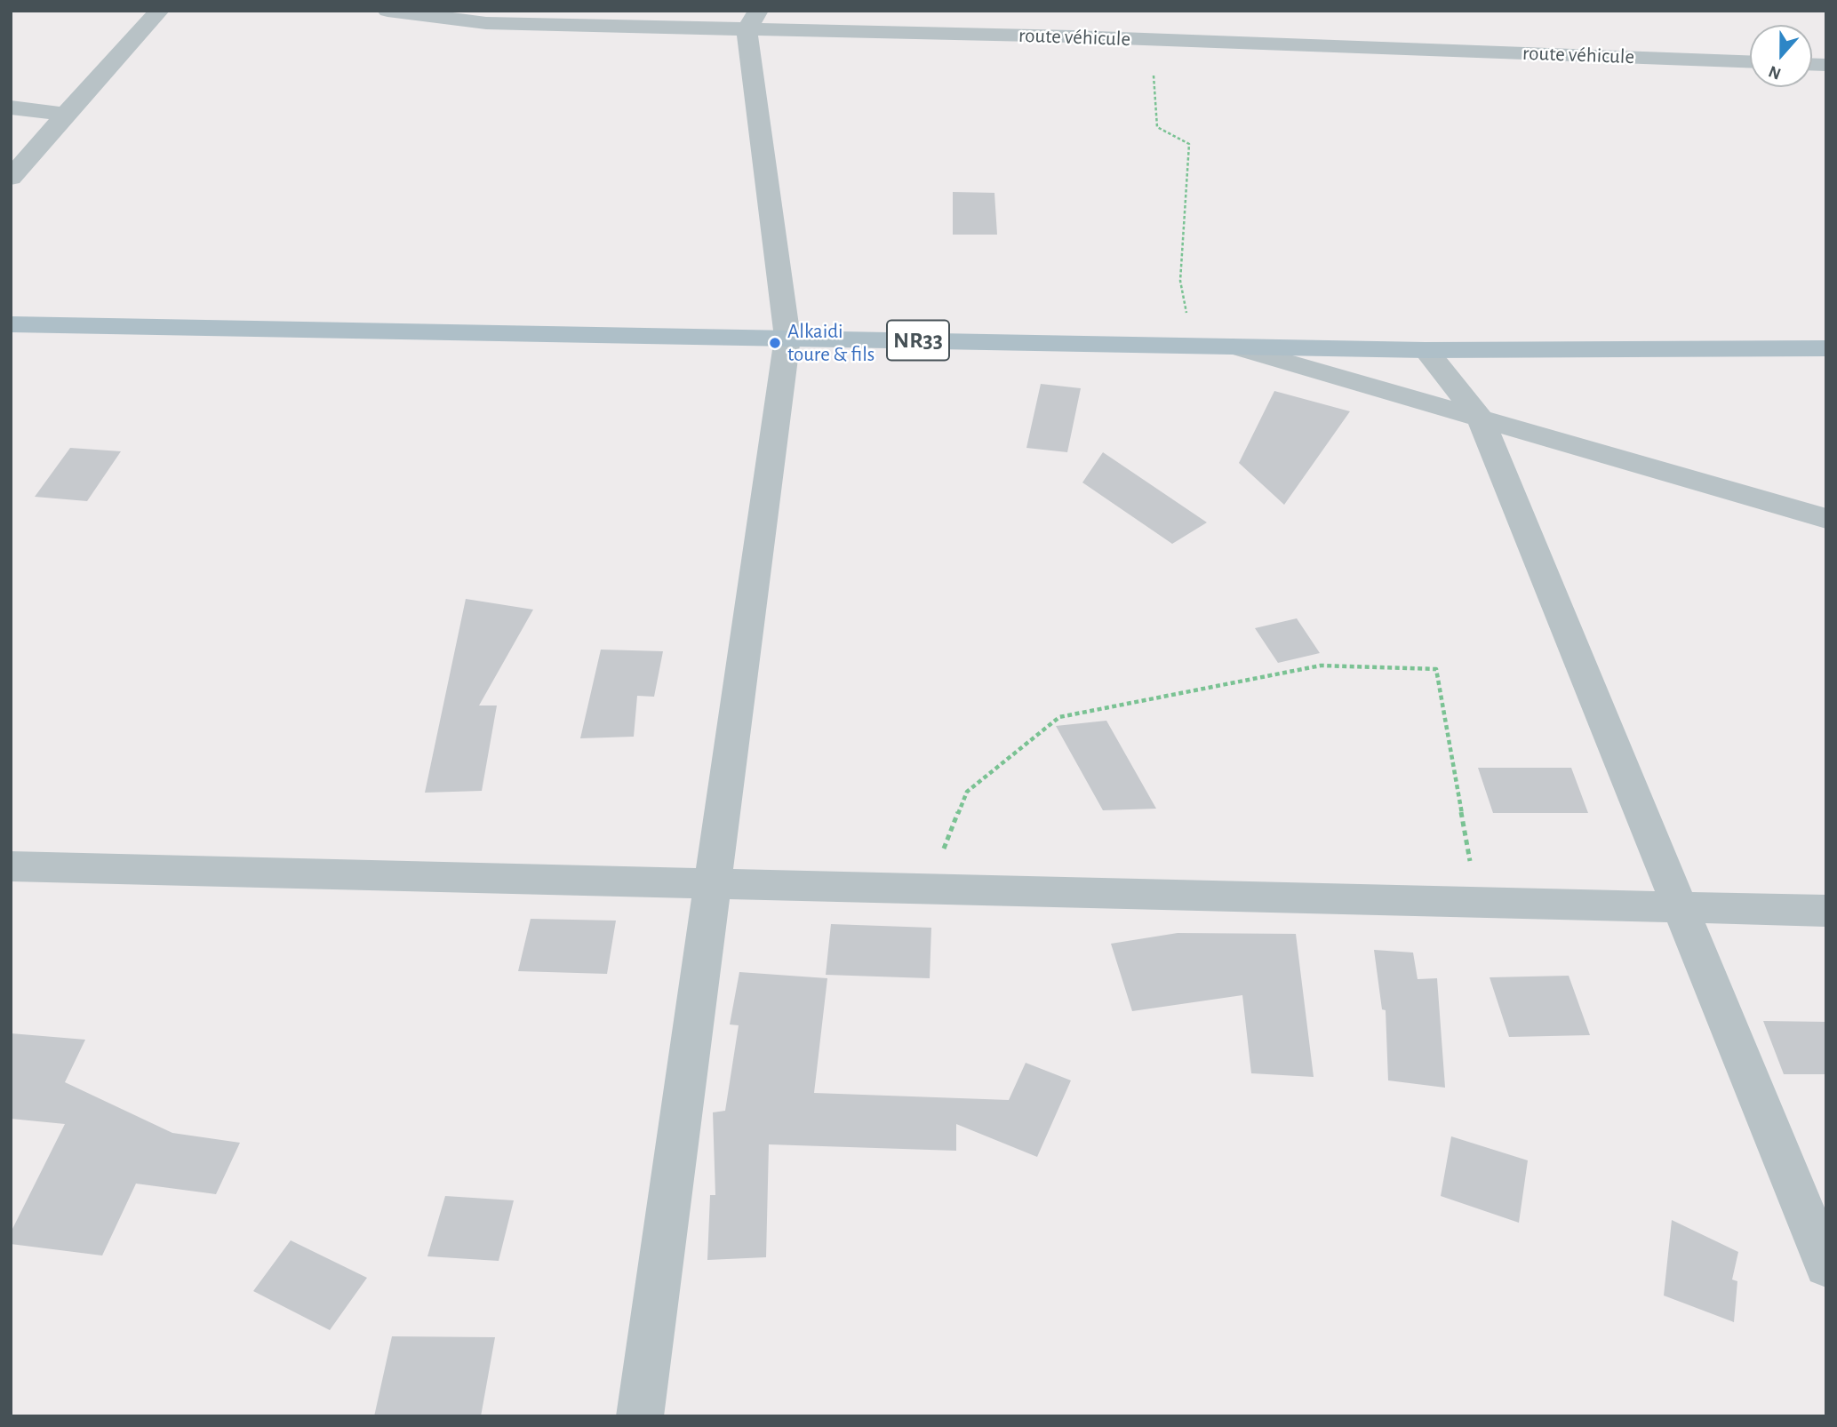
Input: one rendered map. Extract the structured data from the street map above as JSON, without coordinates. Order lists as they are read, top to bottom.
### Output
{
  "streets": {
    "main road": ["NR33"],
    "street": ["route véhicule"]
  },
  "places": ["Alkaidi toure & fils"],
  "north": "bottom"
}
